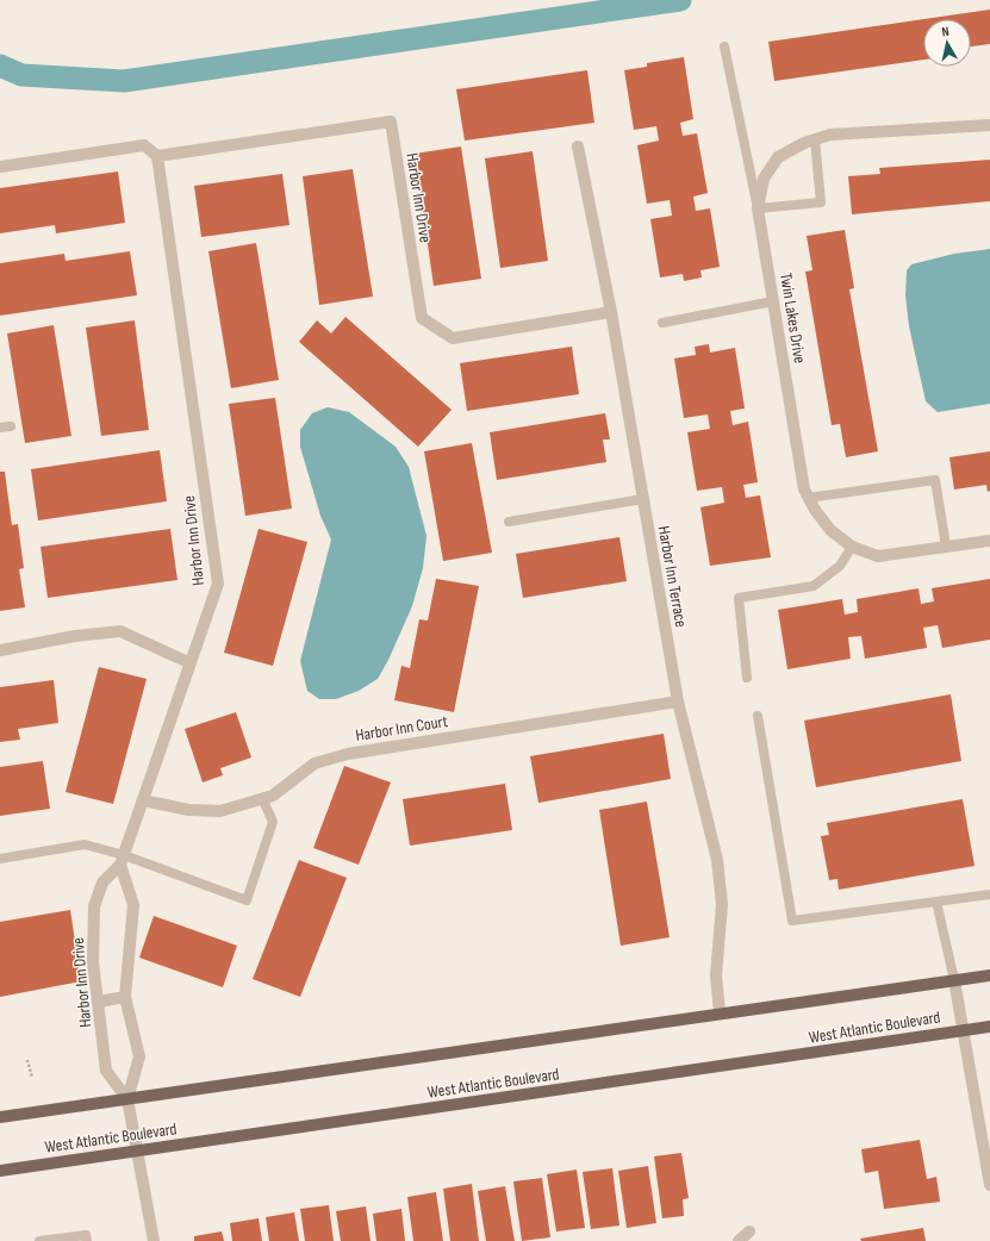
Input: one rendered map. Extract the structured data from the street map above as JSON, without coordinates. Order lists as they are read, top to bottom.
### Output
{
  "streets": {
    "main road": ["West Atlantic Boulevard"],
    "street": [
      "Harbor Inn Drive",
      "Twin Lakes Drive",
      "Harbor Inn Terrace",
      "Harbor Inn Court"
    ]
  },
  "crossings": [
    ["Harbor Inn Drive", "Harbor Inn Terrace"],
    ["Harbor Inn Drive", "Harbor Inn Court"],
    ["Harbor Inn Drive", "West Atlantic Boulevard"],
    ["Harbor Inn Terrace", "Harbor Inn Court"],
    ["Harbor Inn Terrace", "West Atlantic Boulevard"]
  ],
  "north": "top"
}
